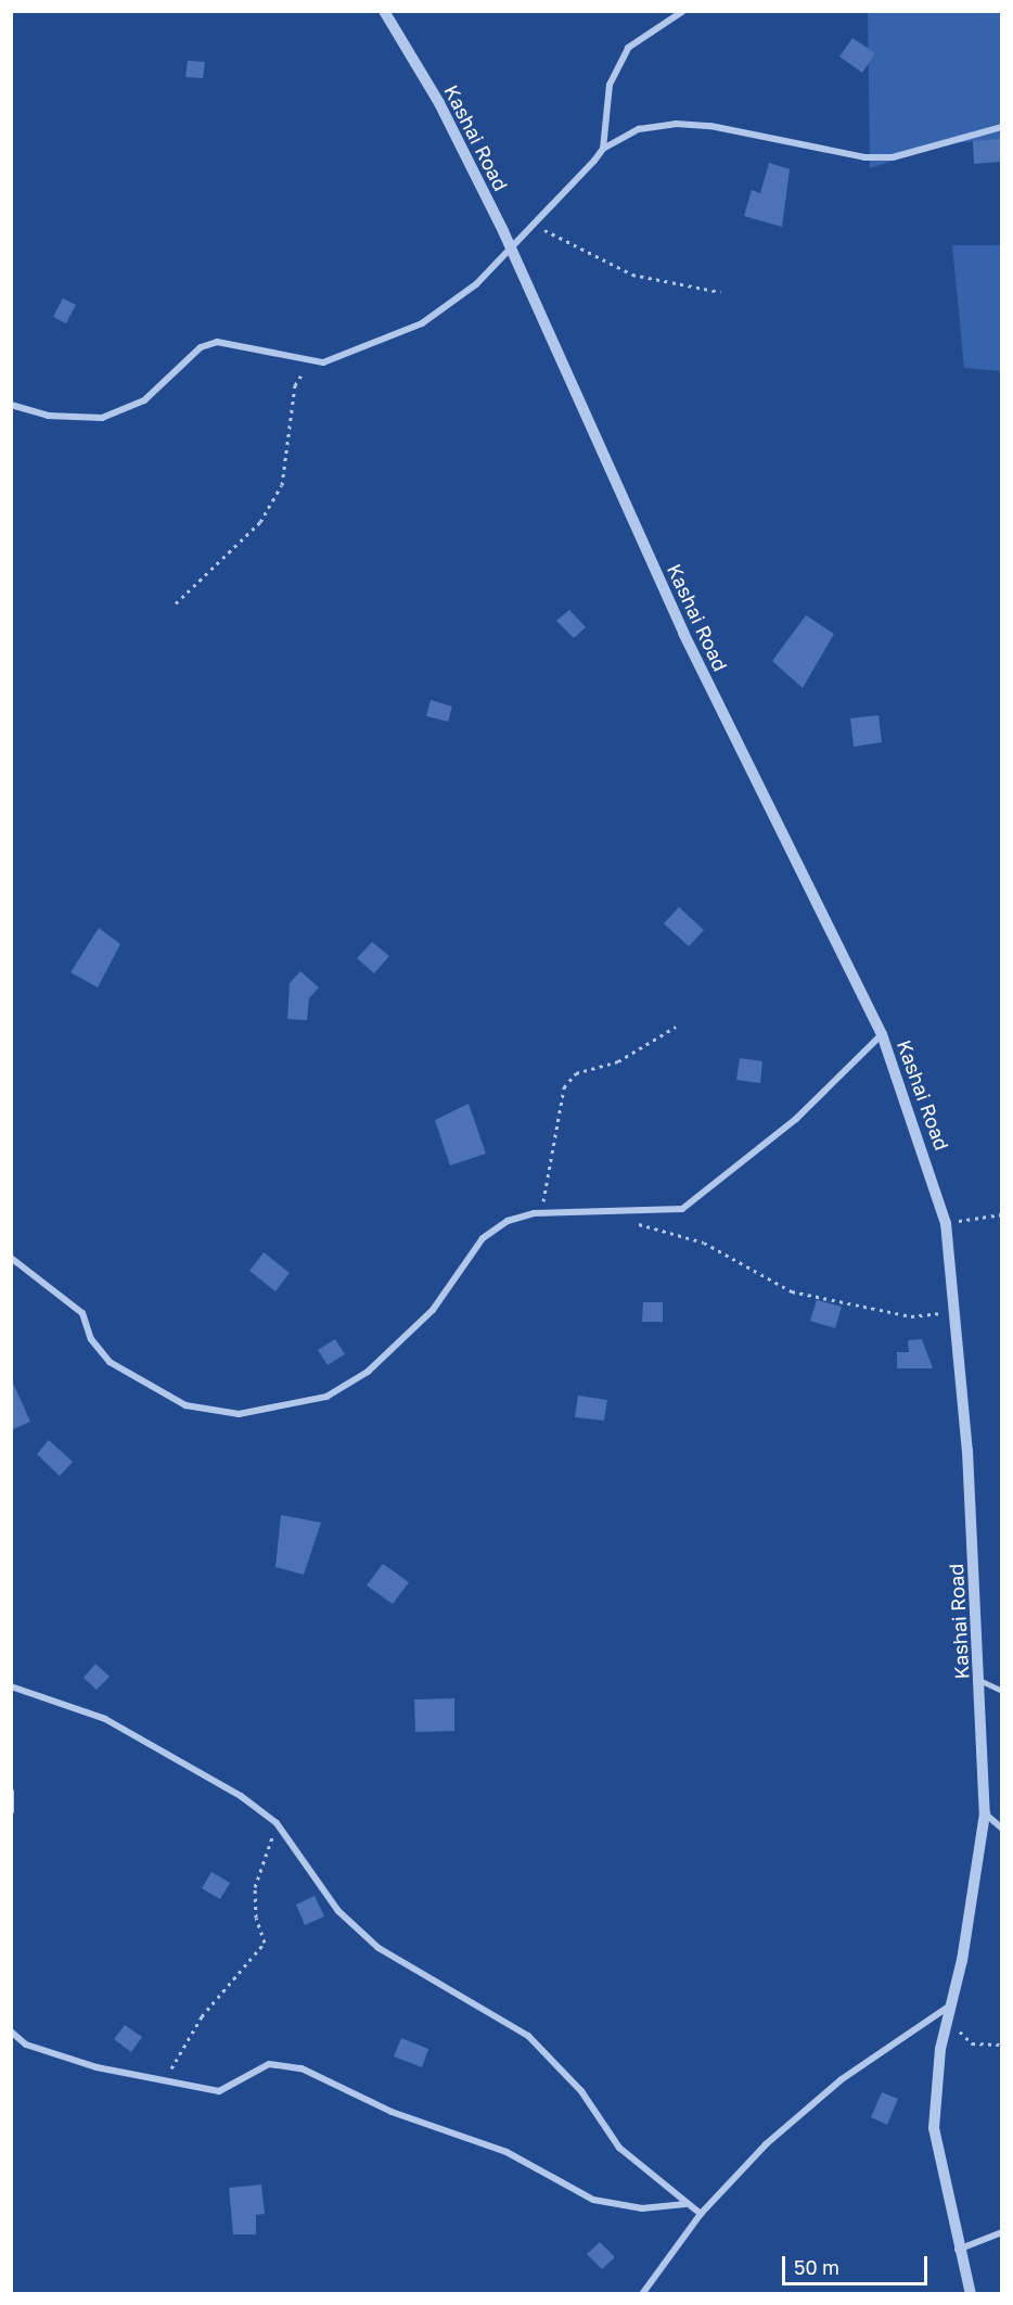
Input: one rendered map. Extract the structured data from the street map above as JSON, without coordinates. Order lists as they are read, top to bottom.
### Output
{
  "streets": {
    "street": ["Kashai Road"]
  },
  "scale_bar": "50 m"
}
